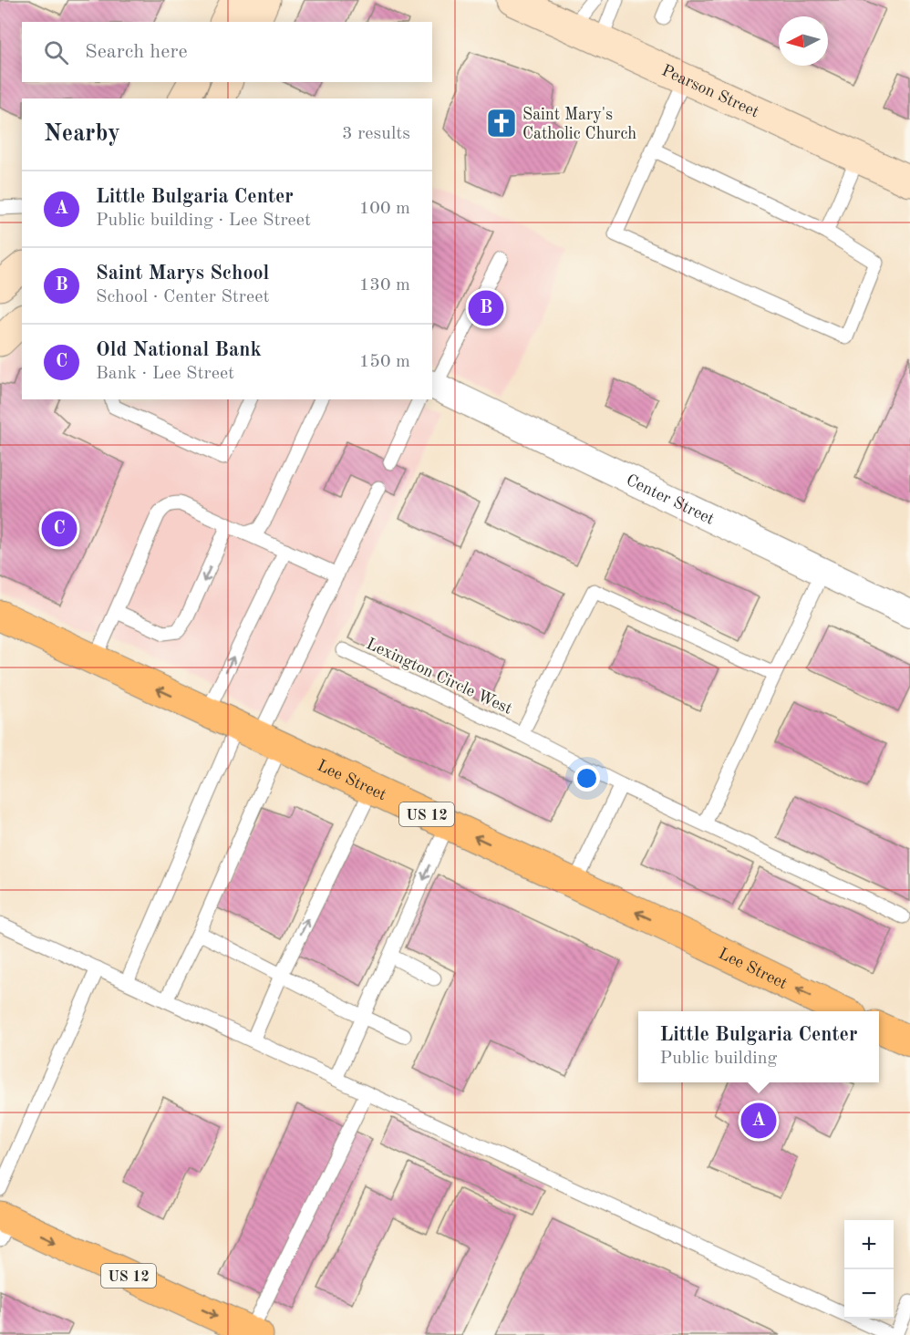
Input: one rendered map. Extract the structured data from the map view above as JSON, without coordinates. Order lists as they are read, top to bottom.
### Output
{
  "streets": {
    "main road": ["Lee Street", "US 12"],
    "street": ["Pearson Street", "Center Street"],
    "lane": ["Lexington Circle West"]
  },
  "one_way": ["Lee Street"],
  "places": {
    "church": ["Saint Mary's Catholic Church"]
  },
  "north": "left",
  "page": {
    "search": "Search here",
    "heading": ["Nearby", "3 results"],
    "list": [
      {
        "mark": "A",
        "name": "Little Bulgaria Center",
        "note": "Public building · Lee Street",
        "value": "100 m"
      },
      {
        "mark": "B",
        "name": "Saint Marys School",
        "note": "School · Center Street",
        "value": "130 m"
      },
      {
        "mark": "C",
        "name": "Old National Bank",
        "note": "Bank · Lee Street",
        "value": "150 m"
      }
    ],
    "pins": ["B", "C", "A"],
    "popup": ["Little Bulgaria Center", "Public building"],
    "map_buttons": ["+", "−"]
  }
}
